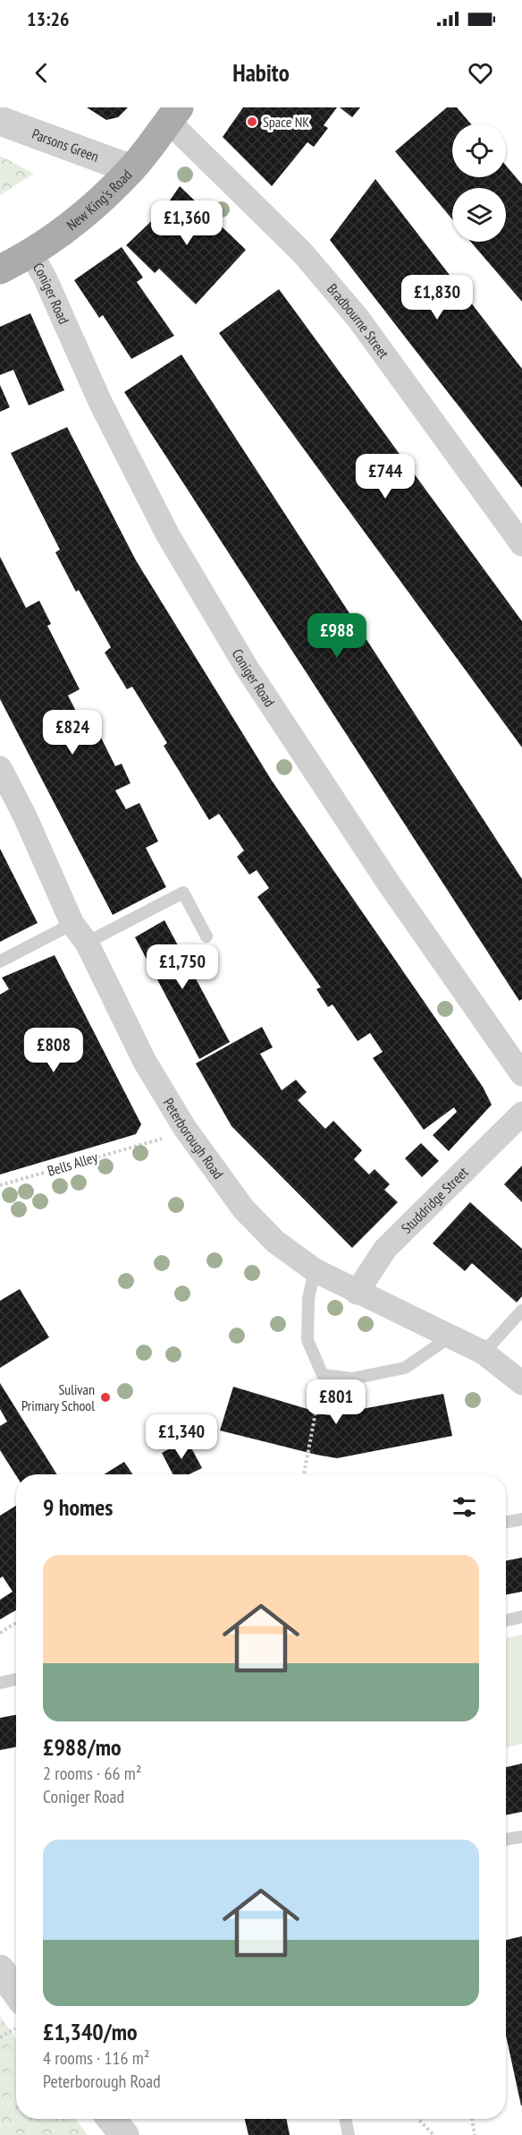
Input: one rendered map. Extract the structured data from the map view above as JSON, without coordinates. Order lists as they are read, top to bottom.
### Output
{
  "streets": {
    "main road": ["New King's Road"],
    "street": [
      "Parsons Green",
      "Coniger Road",
      "Bradbourne Street",
      "Peterborough Road",
      "Studdridge Street"
    ],
    "path": ["Bells Alley"]
  },
  "crossings": [
    ["Parsons Green", "New King's Road"],
    ["New King's Road", "Coniger Road"],
    ["New King's Road", "Bradbourne Street"],
    ["Peterborough Road", "Studdridge Street"]
  ],
  "places": ["Space NK", "Sulivan Primary School"],
  "page": {
    "status": "13:26",
    "header": "Habito",
    "price": [
      "£1,360",
      "£1,830",
      "£744",
      "£988",
      "£824",
      "£1,750",
      "£808",
      "£801",
      "£1,340"
    ],
    "heading": "9 homes",
    "list": [
      {
        "name": "£988/mo",
        "note": "2 rooms · 66 m² · Coniger Road"
      },
      {
        "name": "£1,340/mo",
        "note": "4 rooms · 116 m² · Peterborough Road"
      }
    ]
  }
}
